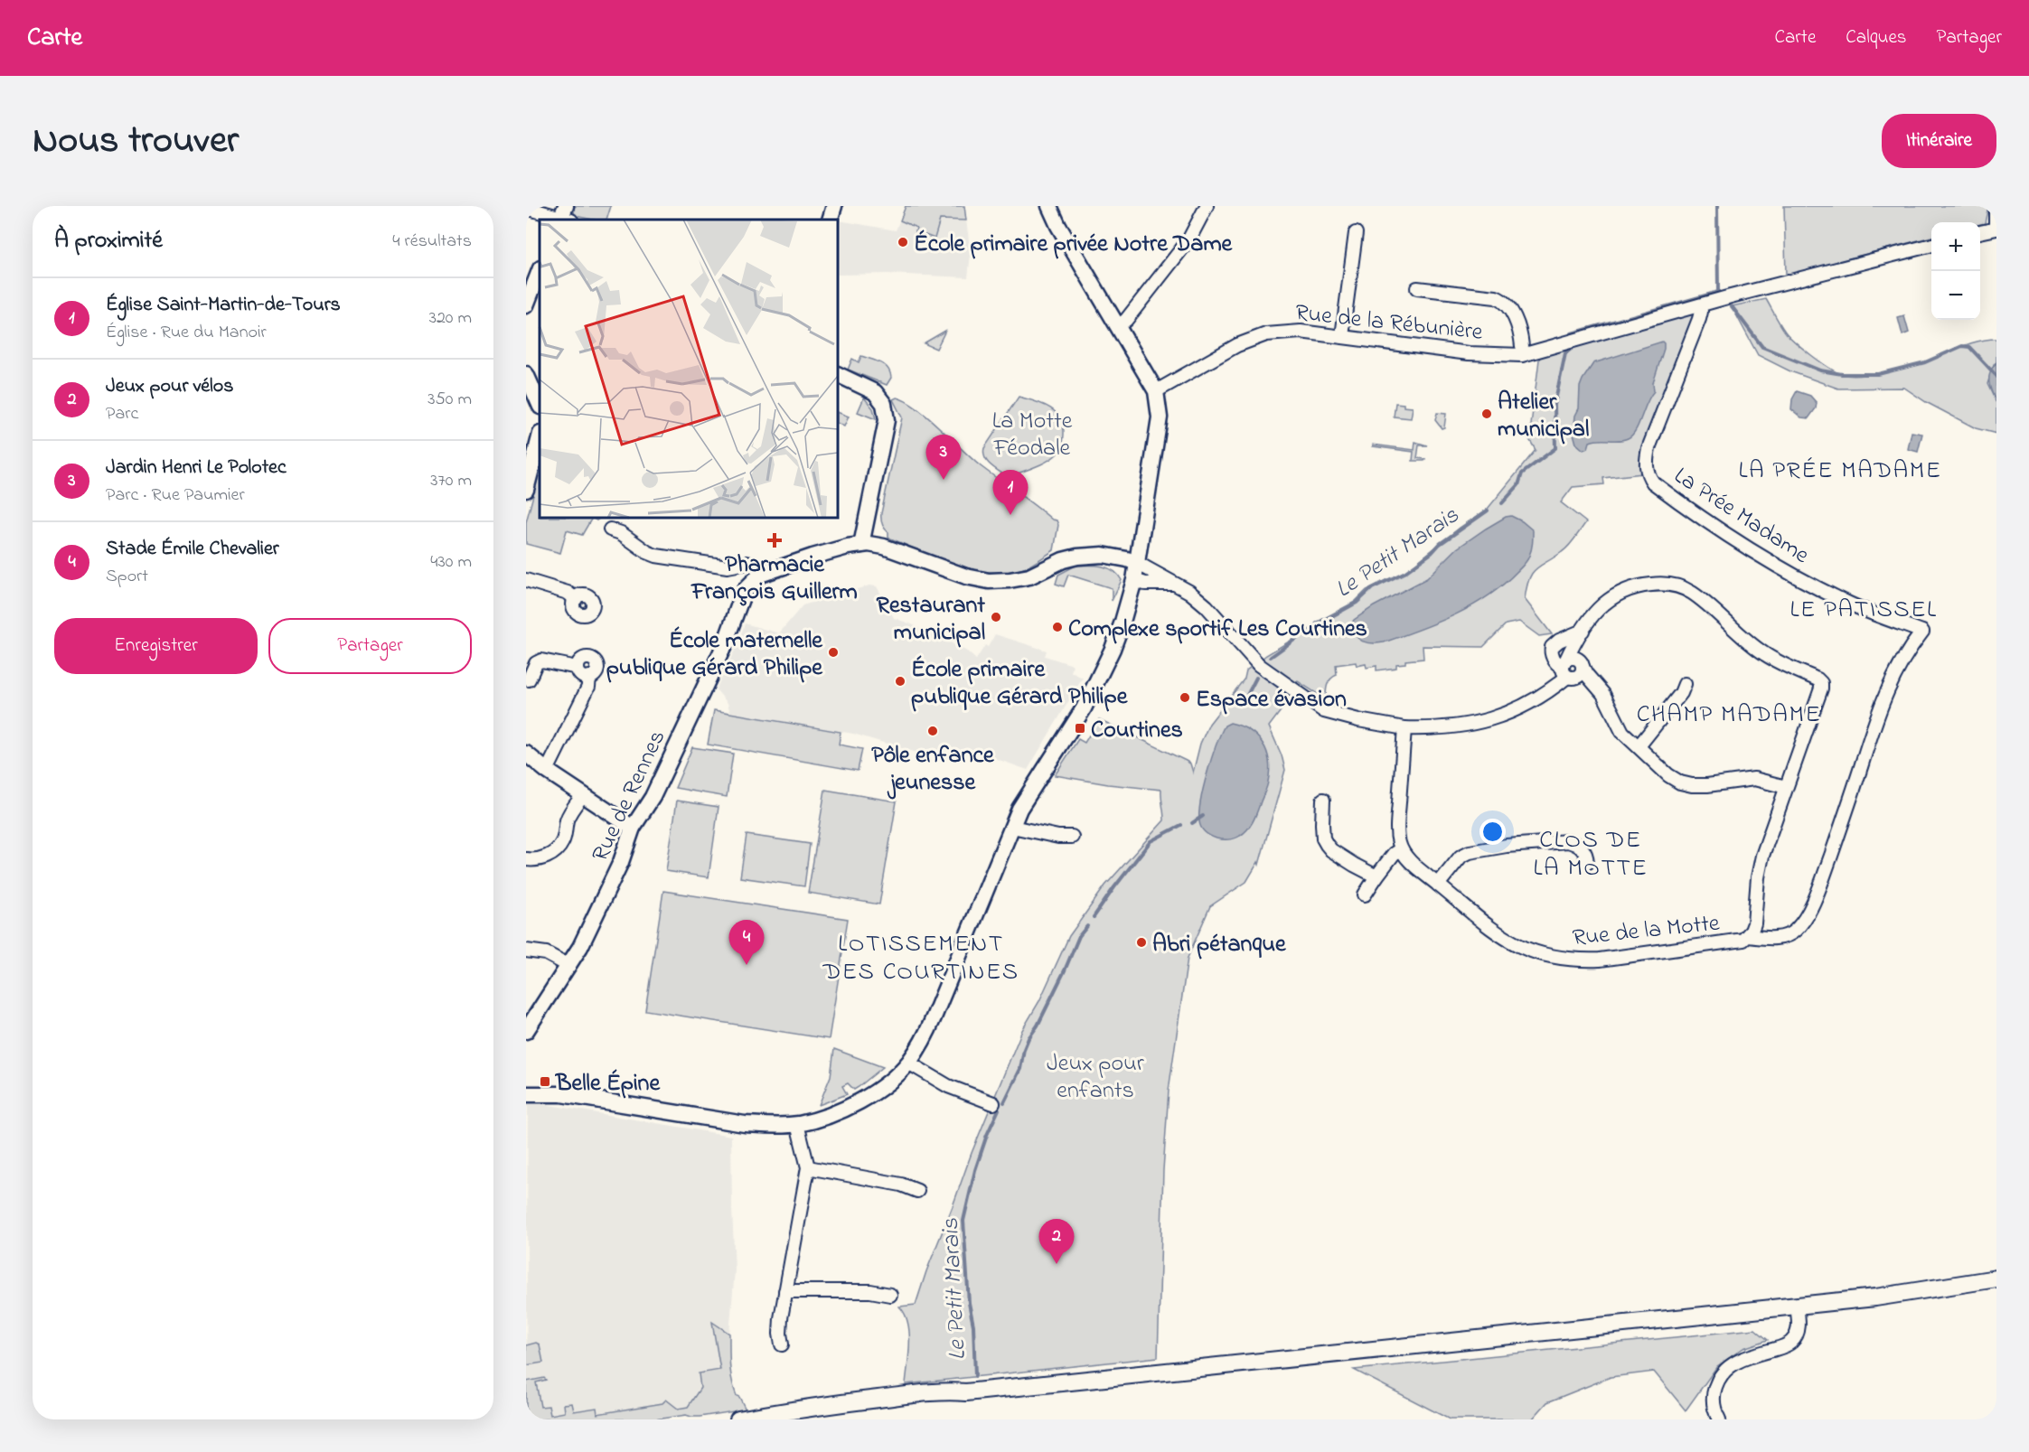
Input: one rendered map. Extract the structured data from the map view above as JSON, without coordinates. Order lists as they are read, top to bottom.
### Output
{
  "streets": {
    "street": [
      "Rue de la Rébunière",
      "La Prée Madame",
      "Rue de Rennes",
      "Rue de la Motte"
    ]
  },
  "crossings": [
    ["Rue de la Rébunière", "La Prée Madame"],
    ["La Prée Madame", "Rue de la Motte"]
  ],
  "districts": [
    "LA PRÉE MADAME",
    "LE PATISSEL",
    "CHAMP MADAME",
    "CLOS DE LA MOTTE",
    "LOTISSEMENT DES COURTINES"
  ],
  "water": ["Le Petit Marais"],
  "parks": ["La Motte Féodale", "Jeux pour enfants"],
  "places": {
    "other": [
      "École primaire privée Notre Dame",
      "Atelier municipal",
      "Restaurant municipal",
      "Complexe sportif Les Courtines",
      "École maternelle publique Gérard Philipe",
      "École primaire publique Gérard Philipe",
      "Espace évasion",
      "Pôle enfance jeunesse",
      "Abri pétanque"
    ],
    "health": ["Pharmacie François Guillerm"],
    "transit": ["Courtines", "Belle Épine"]
  },
  "page": {
    "header": "Carte",
    "nav": ["Carte", "Calques", "Partager"],
    "title": "Nous trouver",
    "buttons": [
      "Itinéraire",
      ["Enregistrer", "Partager"]
    ],
    "heading": ["À proximité", "4 résultats"],
    "map_buttons": ["+", "−"],
    "list": [
      {
        "mark": "1",
        "name": "Église Saint-Martin-de-Tours",
        "note": "Église · Rue du Manoir",
        "value": "320 m"
      },
      {
        "mark": "2",
        "name": "Jeux pour vélos",
        "note": "Parc",
        "value": "350 m"
      },
      {
        "mark": "3",
        "name": "Jardin Henri Le Polotec",
        "note": "Parc · Rue Paumier",
        "value": "370 m"
      },
      {
        "mark": "4",
        "name": "Stade Émile Chevalier",
        "note": "Sport",
        "value": "430 m"
      }
    ],
    "pins": [
      "3",
      "1",
      "4",
      "2"
    ]
  }
}
